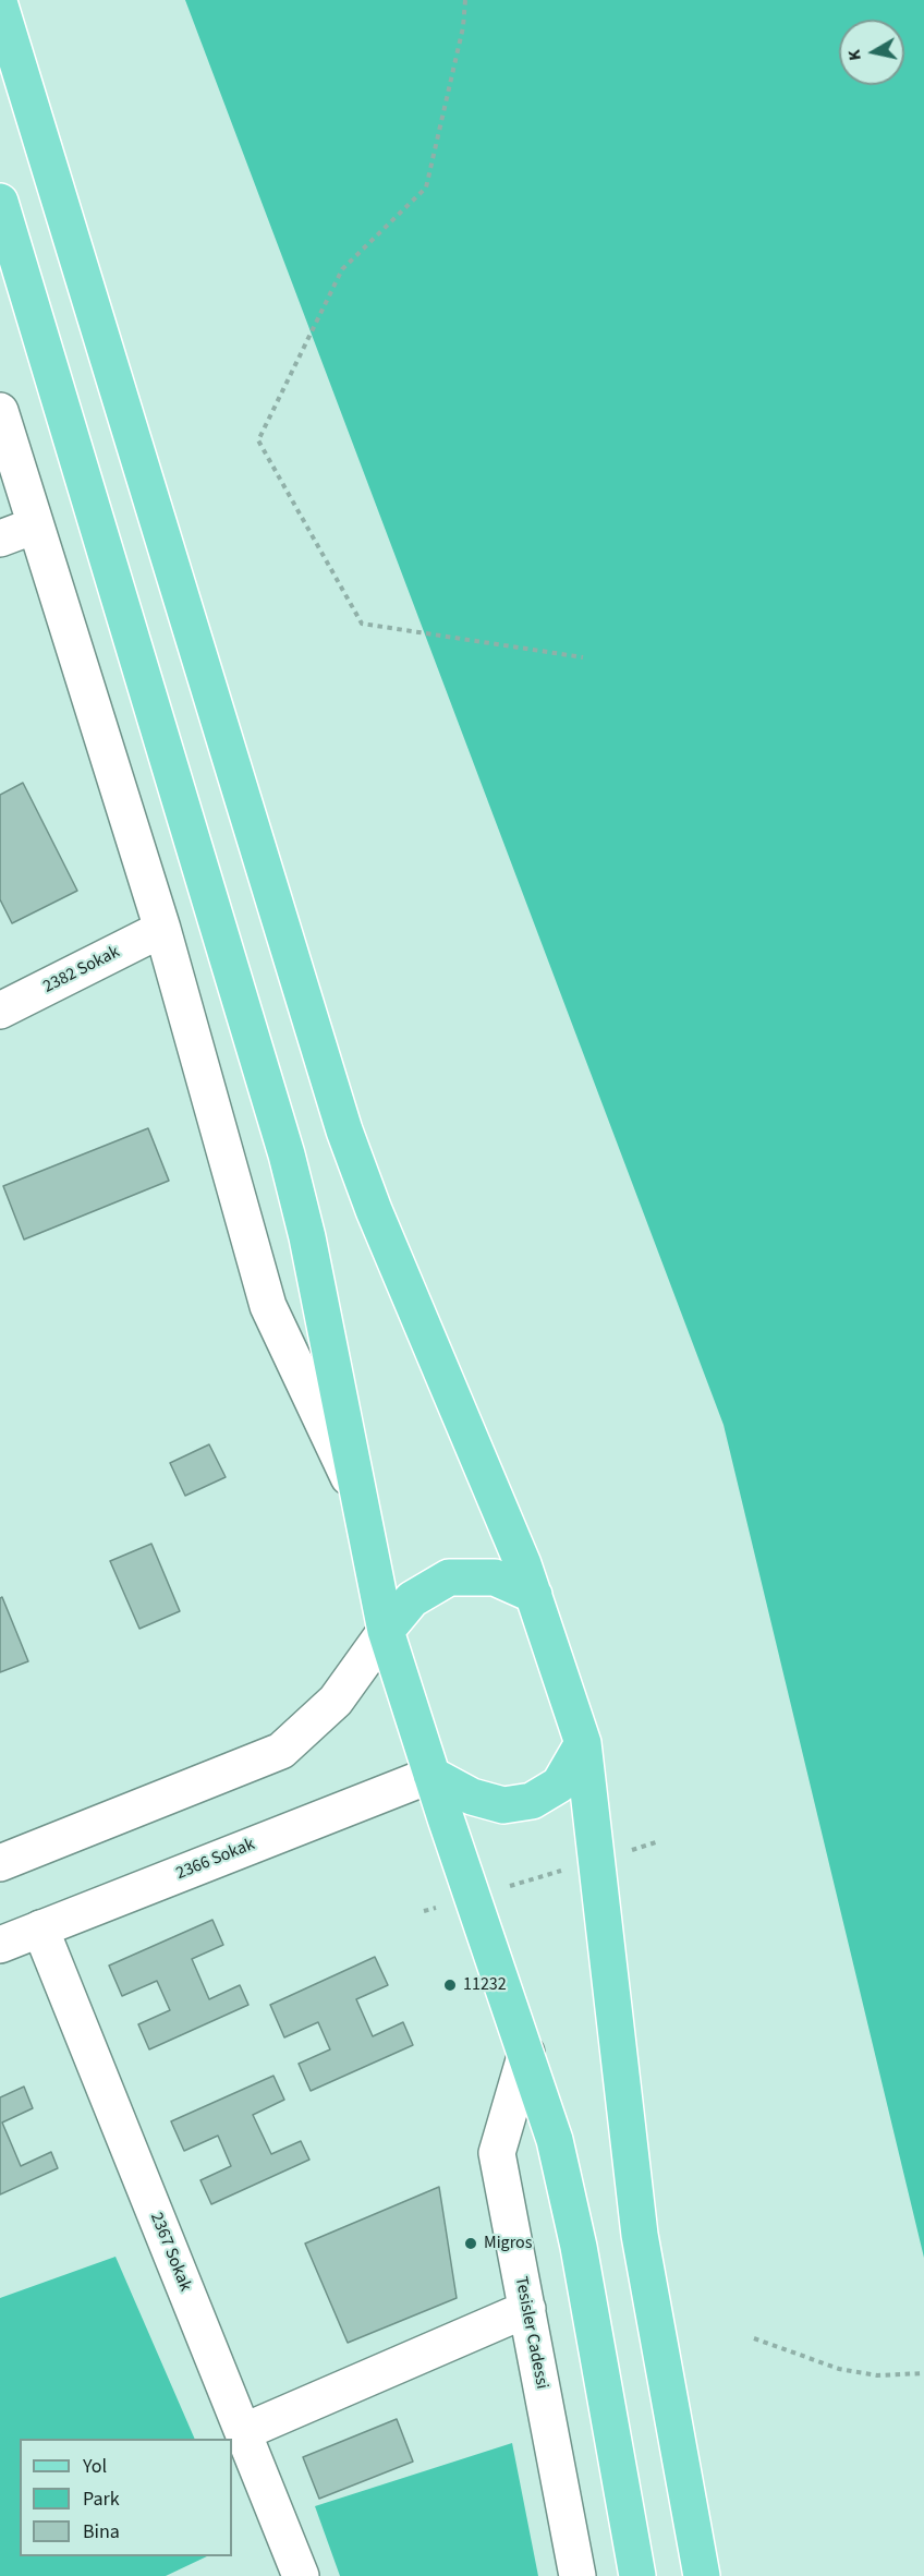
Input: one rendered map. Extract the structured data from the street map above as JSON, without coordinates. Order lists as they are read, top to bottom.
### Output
{
  "streets": {
    "street": [
      "2382 Sokak",
      "2366 Sokak",
      "2367 Sokak",
      "Tesisler Cadessi"
    ]
  },
  "crossings": [
    ["2366 Sokak", "2367 Sokak"]
  ],
  "places": ["11232", "Migros"],
  "legend": ["Yol", "Park", "Bina"],
  "north": "left"
}
